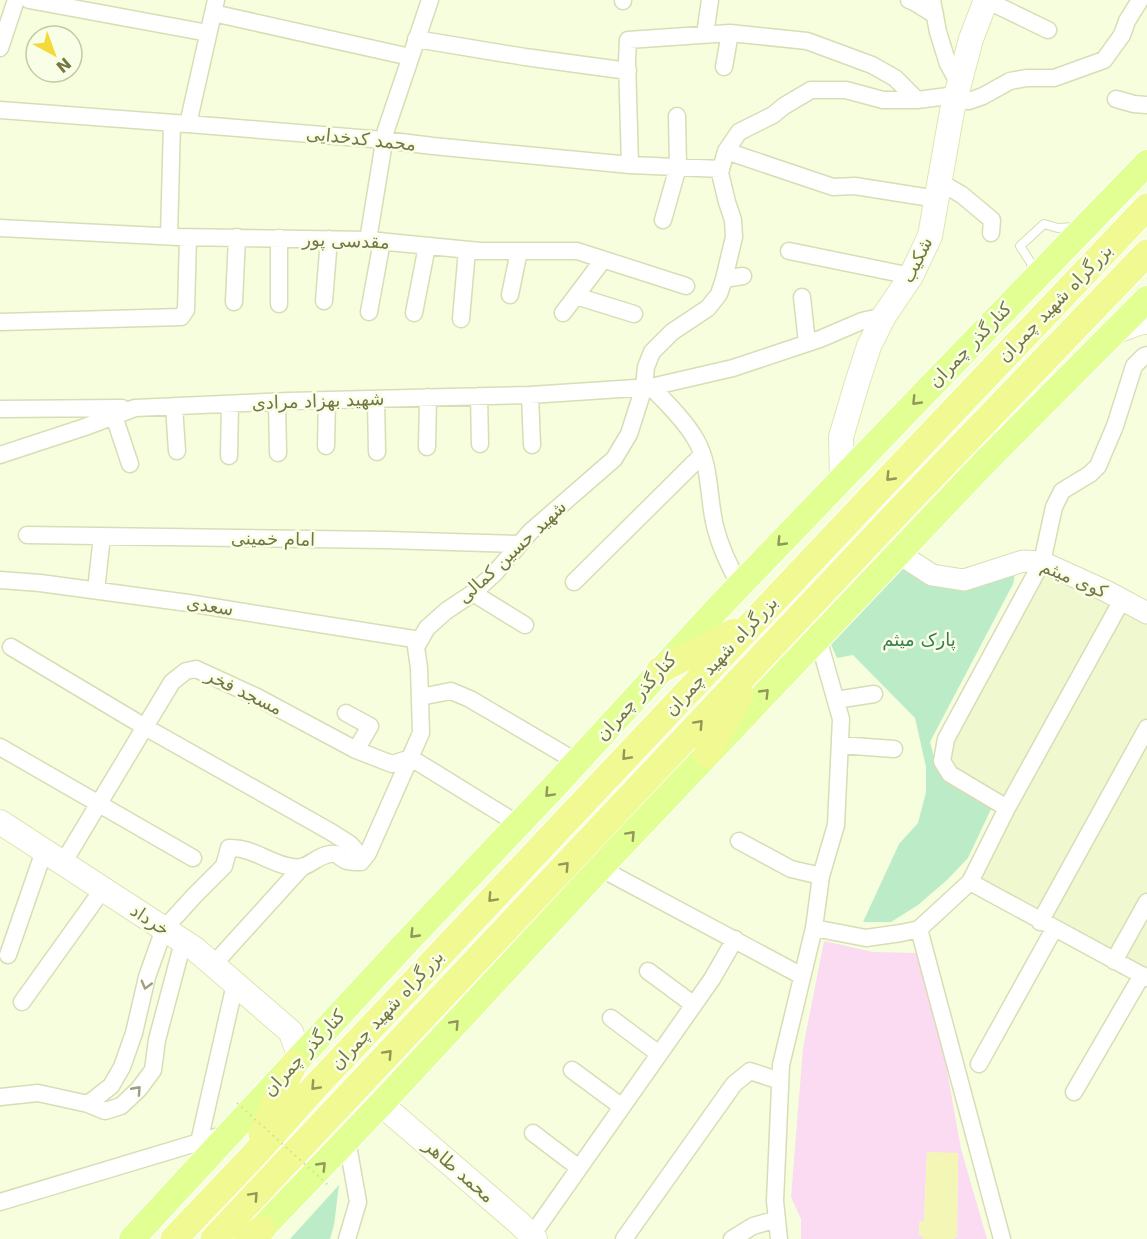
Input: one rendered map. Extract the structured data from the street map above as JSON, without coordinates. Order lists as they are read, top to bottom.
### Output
{
  "streets": {
    "highway": ["بزرگراه شهید چمران"],
    "main road": [
      "شکیب",
      "کنارگذر چمران",
      "خرداد",
      "محمد طاهر"
    ],
    "street": [
      "محمد کدخدایی",
      "مقدسی پور",
      "شهید بهزاد مرادی",
      "امام خمینی",
      "شهید حسین کمالی",
      "کوی میثم",
      "سعدی",
      "مسجد فخر"
    ]
  },
  "crossings": [
    ["محمد کدخدایی", "شهید حسین کمالی"],
    ["شکیب", "کنارگذر چمران"],
    ["شکیب", "شهید بهزاد مرادی"],
    ["شهید بهزاد مرادی", "شهید حسین کمالی"],
    ["امام خمینی", "شهید حسین کمالی"],
    ["شهید حسین کمالی", "سعدی"],
    ["مسجد فخر", "خرداد"]
  ],
  "parks": ["پارک میثم"],
  "north": "bottom right"
}
